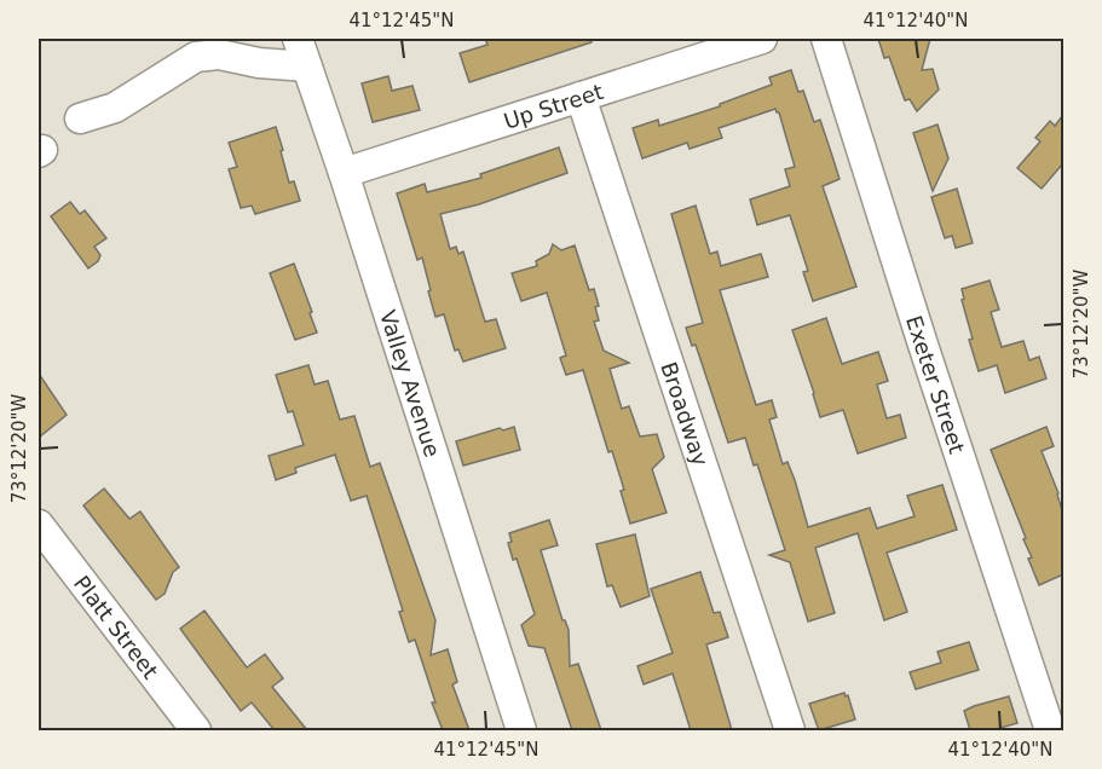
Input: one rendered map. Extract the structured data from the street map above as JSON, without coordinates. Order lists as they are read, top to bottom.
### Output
{
  "streets": {
    "street": [
      "Up Street",
      "Valley Avenue",
      "Exeter Street",
      "Broadway",
      "Platt Street"
    ]
  },
  "crossings": [
    ["Up Street", "Valley Avenue"],
    ["Up Street", "Broadway"]
  ],
  "coordinates": ["41°12'45\"N", "41°12'40\"N", "73°12'20\"W"]
}
